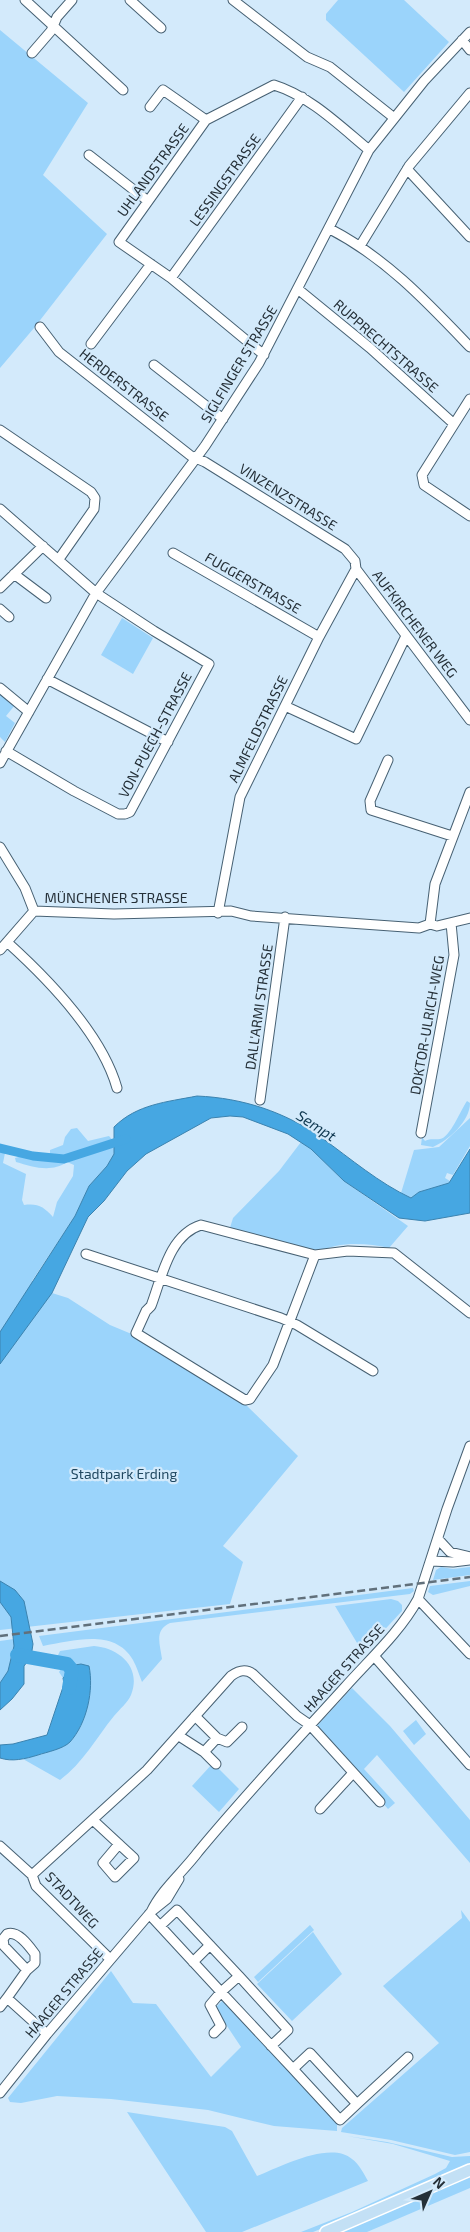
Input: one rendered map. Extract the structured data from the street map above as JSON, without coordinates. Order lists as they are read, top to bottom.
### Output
{
  "streets": {
    "street": [
      "UHLANDSTRASSE",
      "LESSINGSTRASSE",
      "RUPPRECHTSTRASSE",
      "SIGLFINGER STRASSE",
      "HERDERSTRASSE",
      "VINZENZSTRASSE",
      "FUGGERSTRASSE",
      "AUFKIRCHENER WEG",
      "ALMFELDSTRASSE",
      "VON-PUECH-STRASSE",
      "MÜNCHENER STRASSE",
      "DALL'ARMI STRASSE",
      "DOKTOR-ULRICH-WEG",
      "HAAGER STRASSE",
      "STADTWEG"
    ]
  },
  "crossings": [
    ["UHLANDSTRASSE", "LESSINGSTRASSE"],
    ["UHLANDSTRASSE", "SIGLFINGER STRASSE"],
    ["RUPPRECHTSTRASSE", "SIGLFINGER STRASSE"],
    ["SIGLFINGER STRASSE", "HERDERSTRASSE"],
    ["SIGLFINGER STRASSE", "VINZENZSTRASSE"],
    ["SIGLFINGER STRASSE", "VON-PUECH-STRASSE"],
    ["HERDERSTRASSE", "VINZENZSTRASSE"],
    ["VINZENZSTRASSE", "AUFKIRCHENER WEG"],
    ["VINZENZSTRASSE", "ALMFELDSTRASSE"],
    ["FUGGERSTRASSE", "ALMFELDSTRASSE"],
    ["AUFKIRCHENER WEG", "ALMFELDSTRASSE"],
    ["ALMFELDSTRASSE", "MÜNCHENER STRASSE"],
    ["MÜNCHENER STRASSE", "DALL'ARMI STRASSE"],
    ["MÜNCHENER STRASSE", "DOKTOR-ULRICH-WEG"],
    ["HAAGER STRASSE", "STADTWEG"]
  ],
  "water": ["Sempt"],
  "parks": ["Stadtpark Erding"],
  "north": "top right"
}
